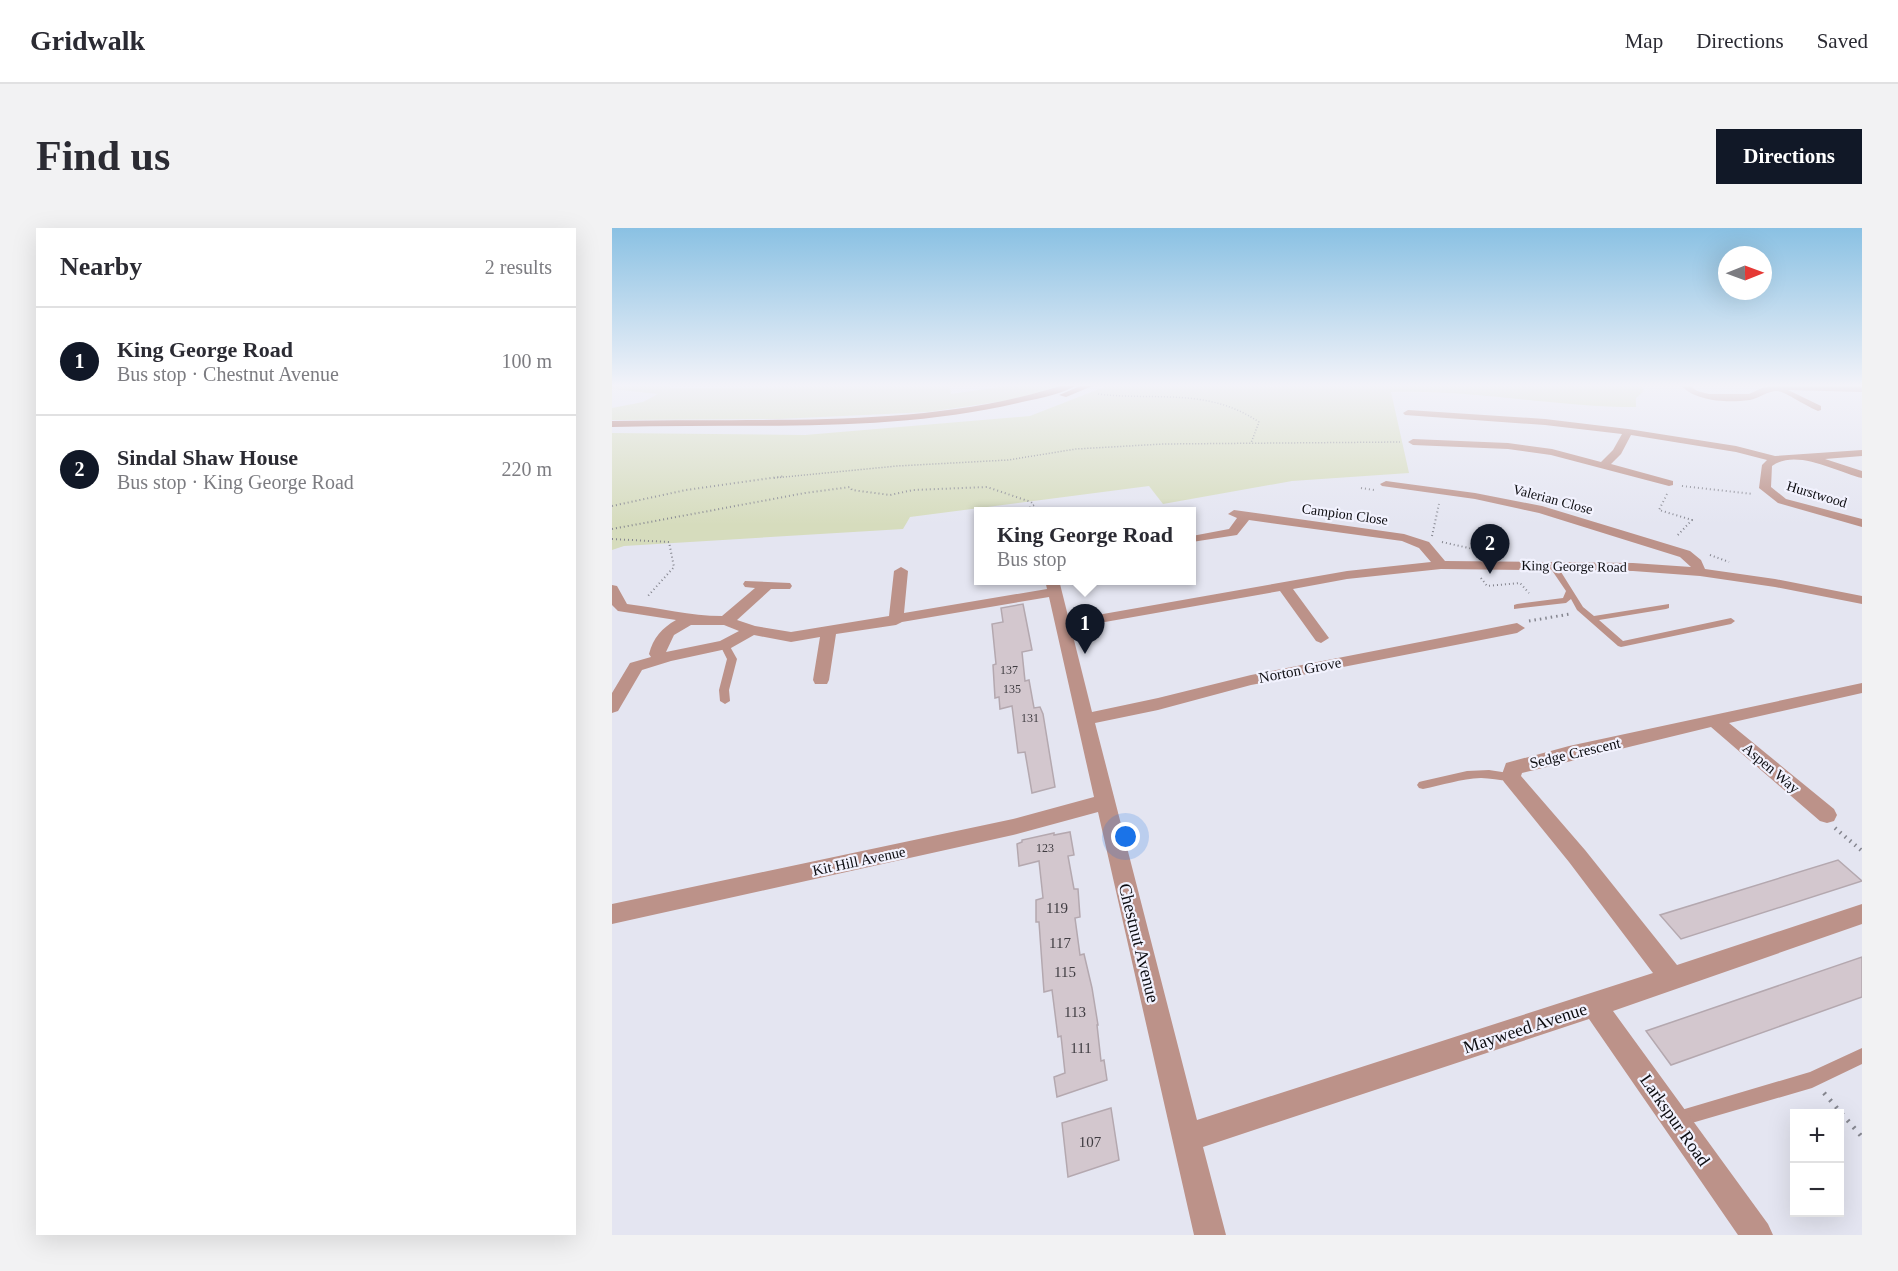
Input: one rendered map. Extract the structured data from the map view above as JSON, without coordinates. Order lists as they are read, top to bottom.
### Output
{
  "streets": {
    "street": [
      "Hurstwood",
      "Valerian Close",
      "Campion Close",
      "King George Road",
      "Norton Grove",
      "Sedge Crescent",
      "Aspen Way",
      "Kit Hill Avenue",
      "Chestnut Avenue",
      "Mayweed Avenue",
      "Larkspur Road"
    ]
  },
  "crossings": [
    ["Valerian Close", "King George Road"],
    ["King George Road", "Chestnut Avenue"],
    ["Norton Grove", "Chestnut Avenue"],
    ["Sedge Crescent", "Aspen Way"],
    ["Sedge Crescent", "Mayweed Avenue"],
    ["Kit Hill Avenue", "Chestnut Avenue"],
    ["Chestnut Avenue", "Mayweed Avenue"],
    ["Mayweed Avenue", "Larkspur Road"]
  ],
  "house_numbers": [
    "137",
    "135",
    "131",
    "123",
    "119",
    "117",
    "115",
    "113",
    "111",
    "107"
  ],
  "north": "right",
  "page": {
    "header": "Gridwalk",
    "nav": ["Map", "Directions", "Saved"],
    "buttons": "Directions",
    "title": "Find us",
    "heading": ["Nearby", "2 results"],
    "list": [
      {
        "mark": "1",
        "name": "King George Road",
        "note": "Bus stop · Chestnut Avenue",
        "value": "100 m"
      },
      {
        "mark": "2",
        "name": "Sindal Shaw House",
        "note": "Bus stop · King George Road",
        "value": "220 m"
      }
    ],
    "popup": ["King George Road", "Bus stop"],
    "pins": ["2", "1"],
    "map_buttons": ["+", "−"]
  }
}
